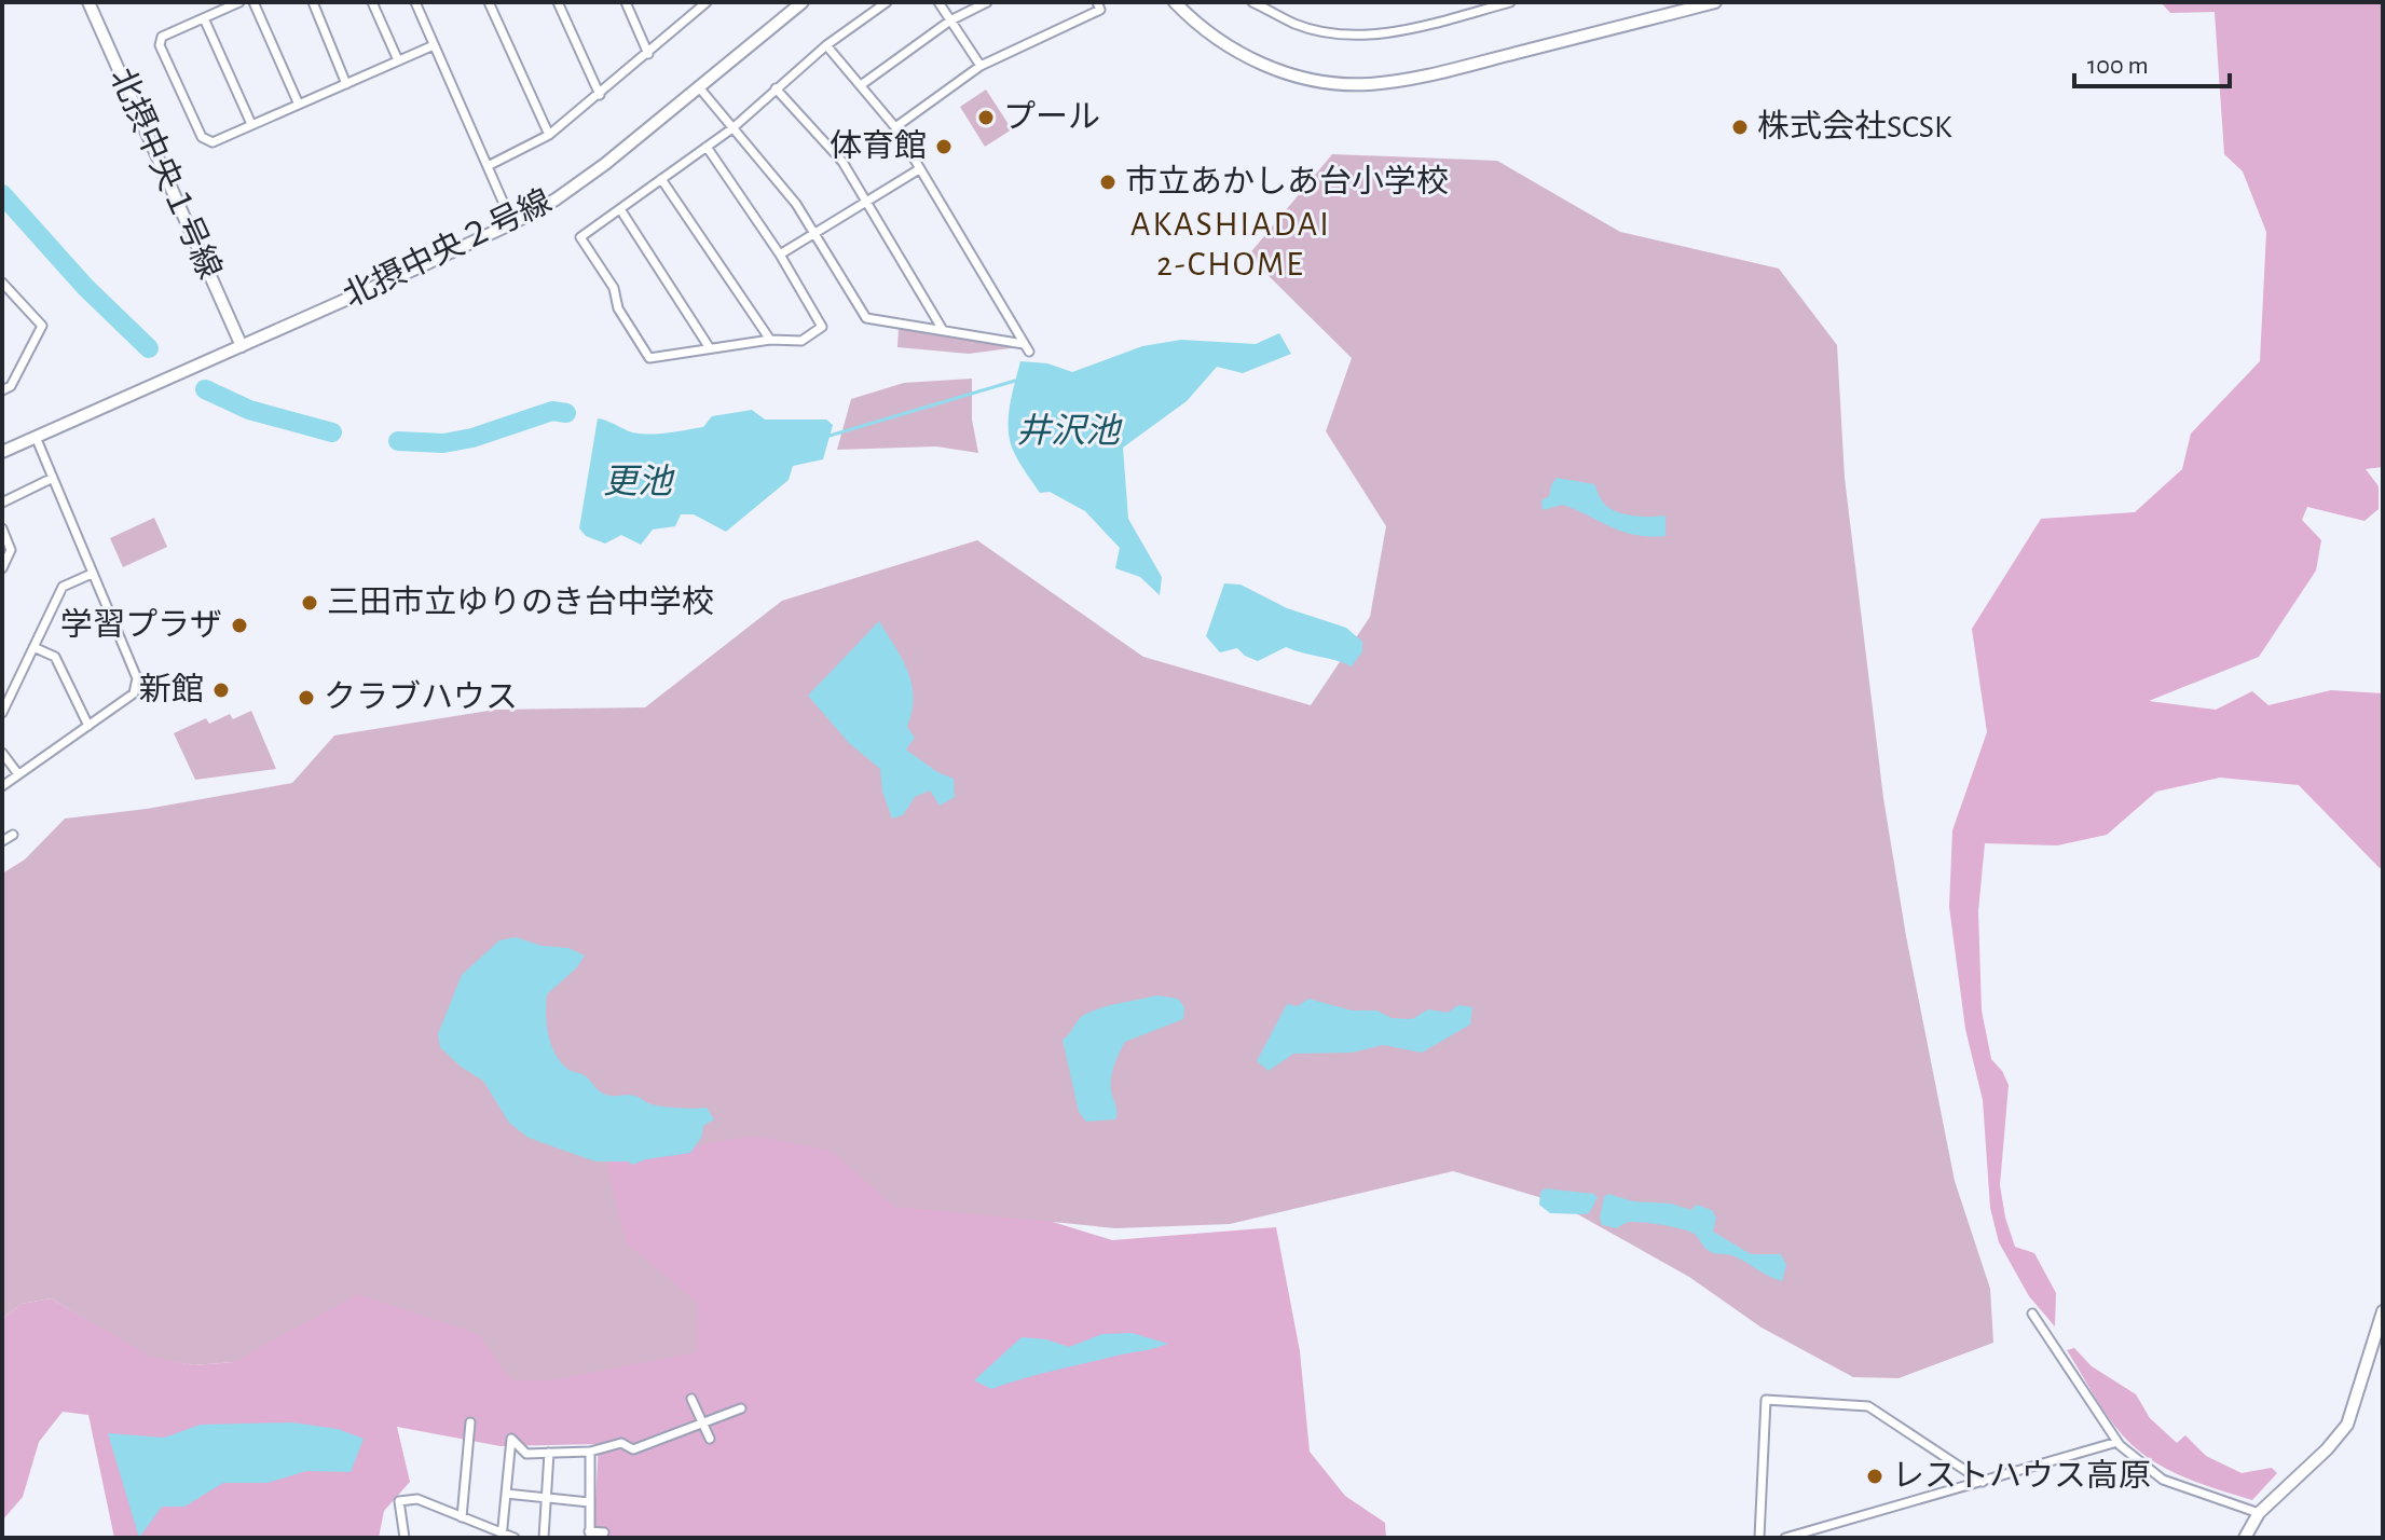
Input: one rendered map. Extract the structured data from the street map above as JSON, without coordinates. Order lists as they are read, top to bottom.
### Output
{
  "streets": {
    "street": ["北摂中央１号線", "北摂中央２号線"]
  },
  "crossings": [
    ["北摂中央１号線", "北摂中央２号線"]
  ],
  "districts": ["AKASHIADAI 2-CHOME"],
  "water": ["井沢池", "更池"],
  "places": [
    "プール",
    "株式会社SCSK",
    "体育館",
    "市立あかしあ台小学校",
    "三田市立ゆりのき台中学校",
    "学習プラザ",
    "新館",
    "クラブハウス",
    "レストハウス高原"
  ],
  "scale_bar": "100 m"
}
